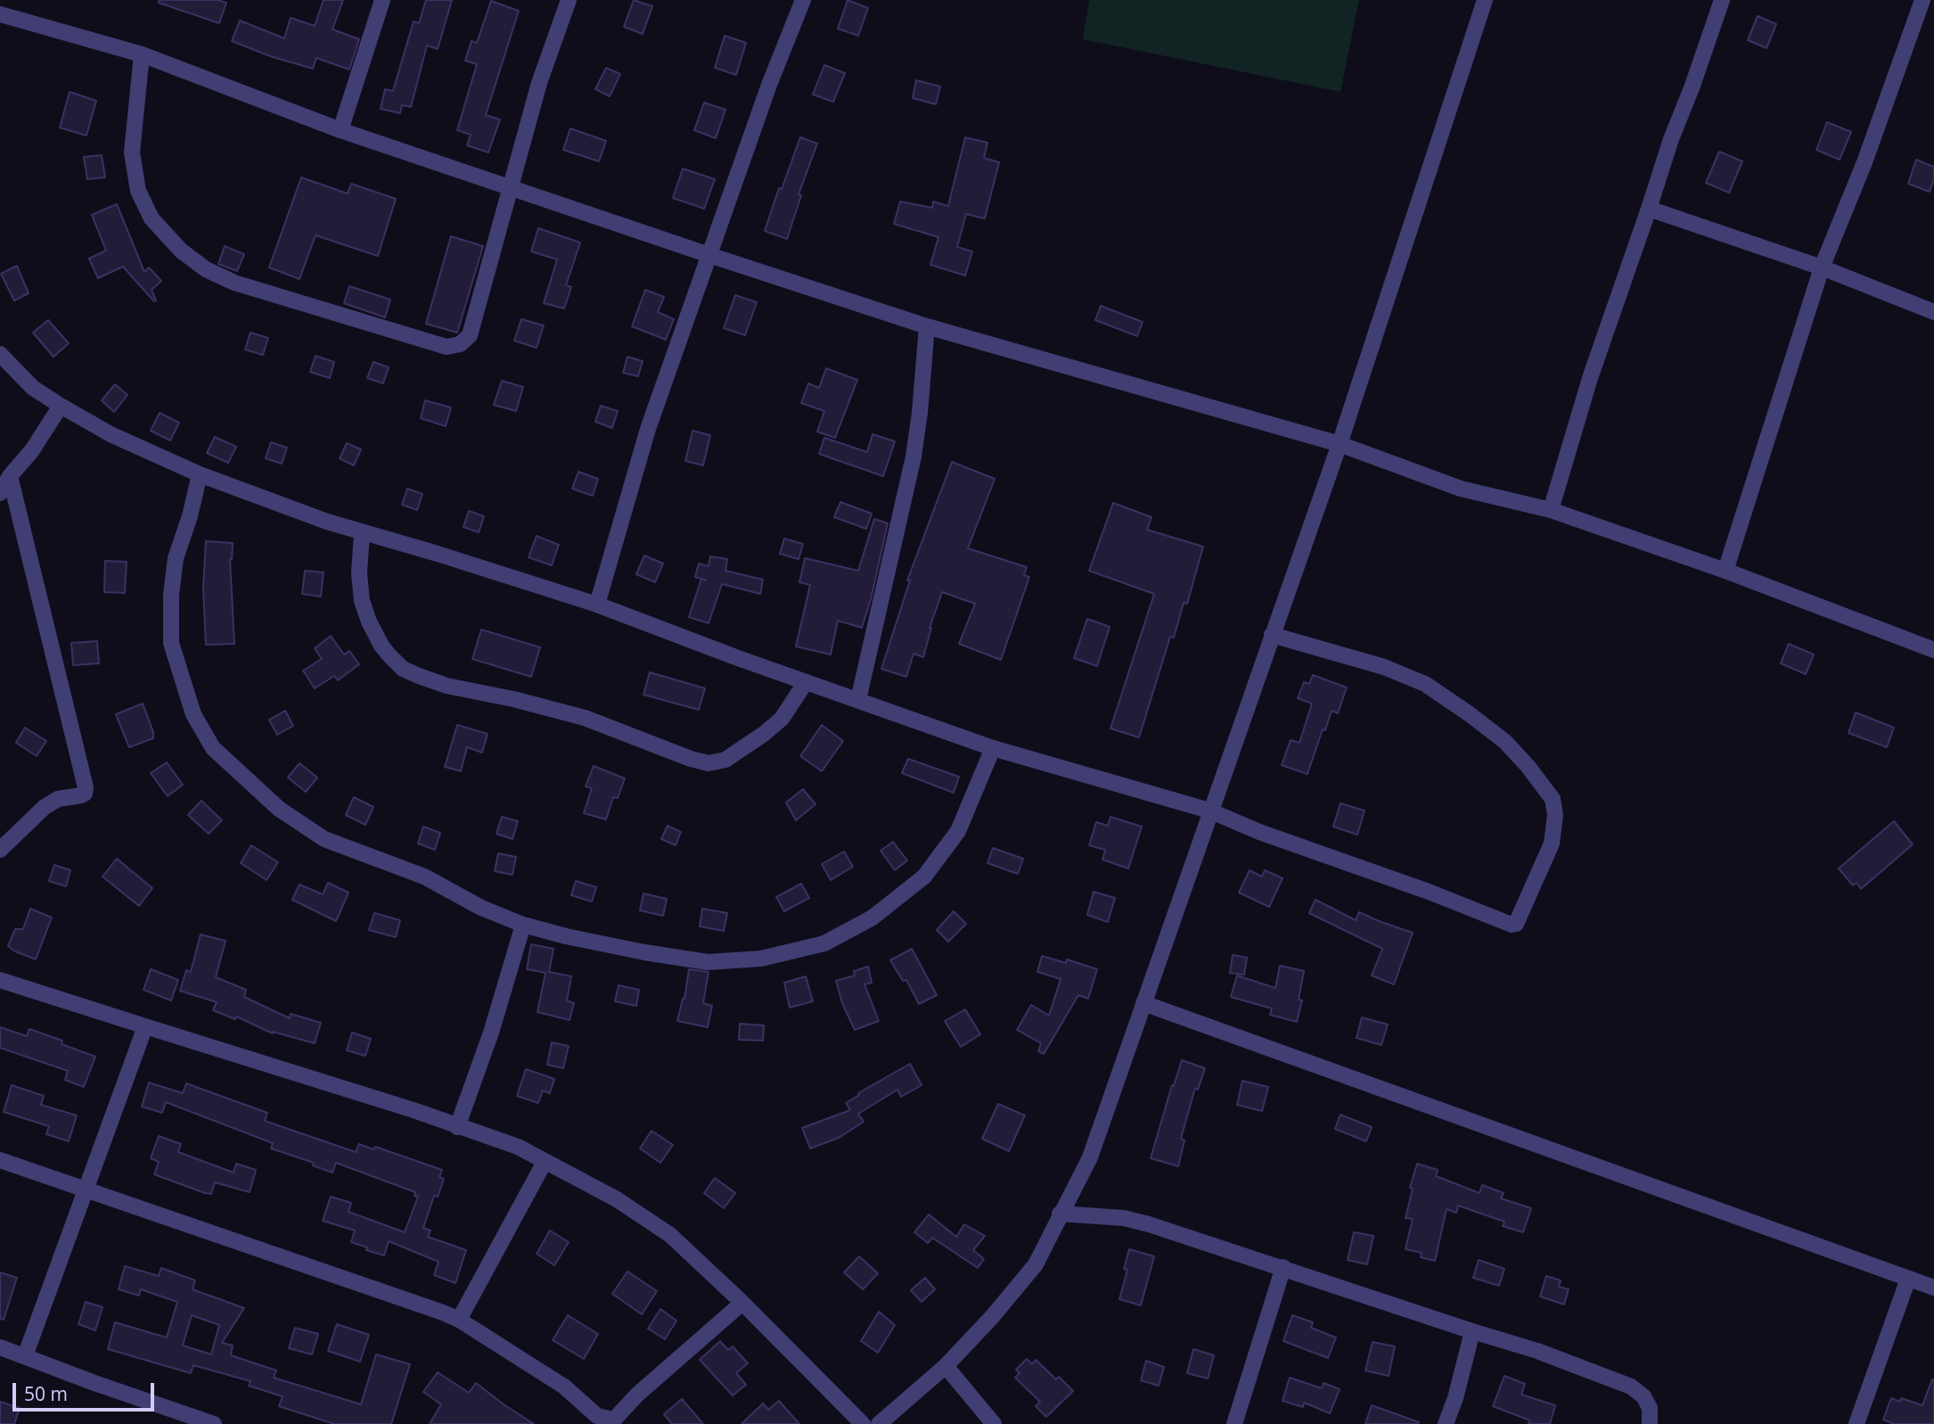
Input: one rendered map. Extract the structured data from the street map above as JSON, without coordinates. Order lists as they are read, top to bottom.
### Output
{
  "scale_bar": "50 m"
}
